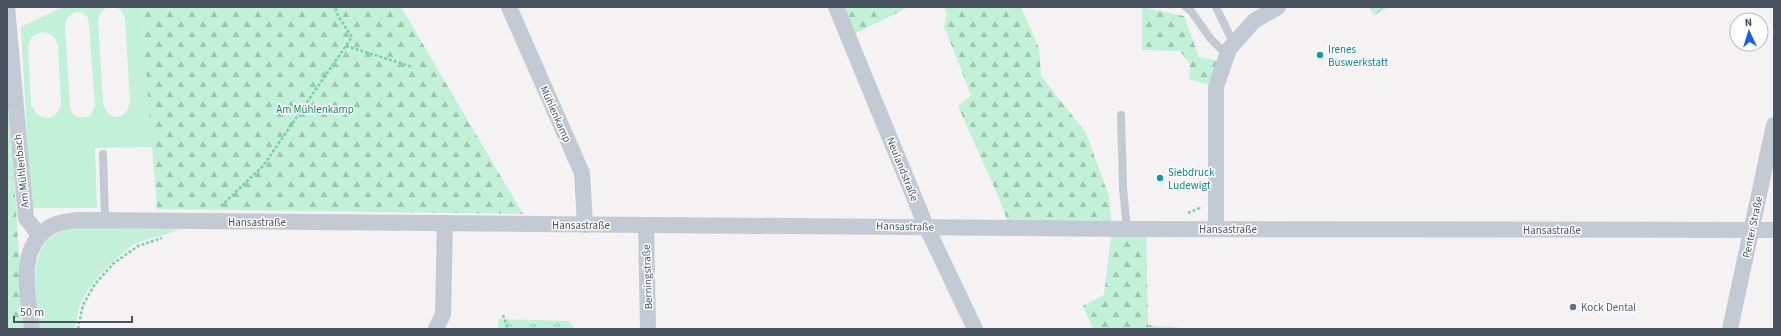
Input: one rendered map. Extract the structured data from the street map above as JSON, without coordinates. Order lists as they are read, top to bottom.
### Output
{
  "streets": {
    "street": [
      "Mühlenkamp",
      "Neulandstraße",
      "Am Mühlenbach",
      "Hansastraße",
      "Penter Straße",
      "Berningstraße"
    ]
  },
  "crossings": [
    ["Mühlenkamp", "Hansastraße"],
    ["Neulandstraße", "Hansastraße"],
    ["Am Mühlenbach", "Hansastraße"],
    ["Hansastraße", "Penter Straße"],
    ["Hansastraße", "Berningstraße"]
  ],
  "parks": ["Am Mühlenkamp"],
  "places": ["Irenes Buswerkstatt", "Siebdruck Ludewigt", "Kock Dental"],
  "scale_bar": "50 m",
  "north": "top"
}
